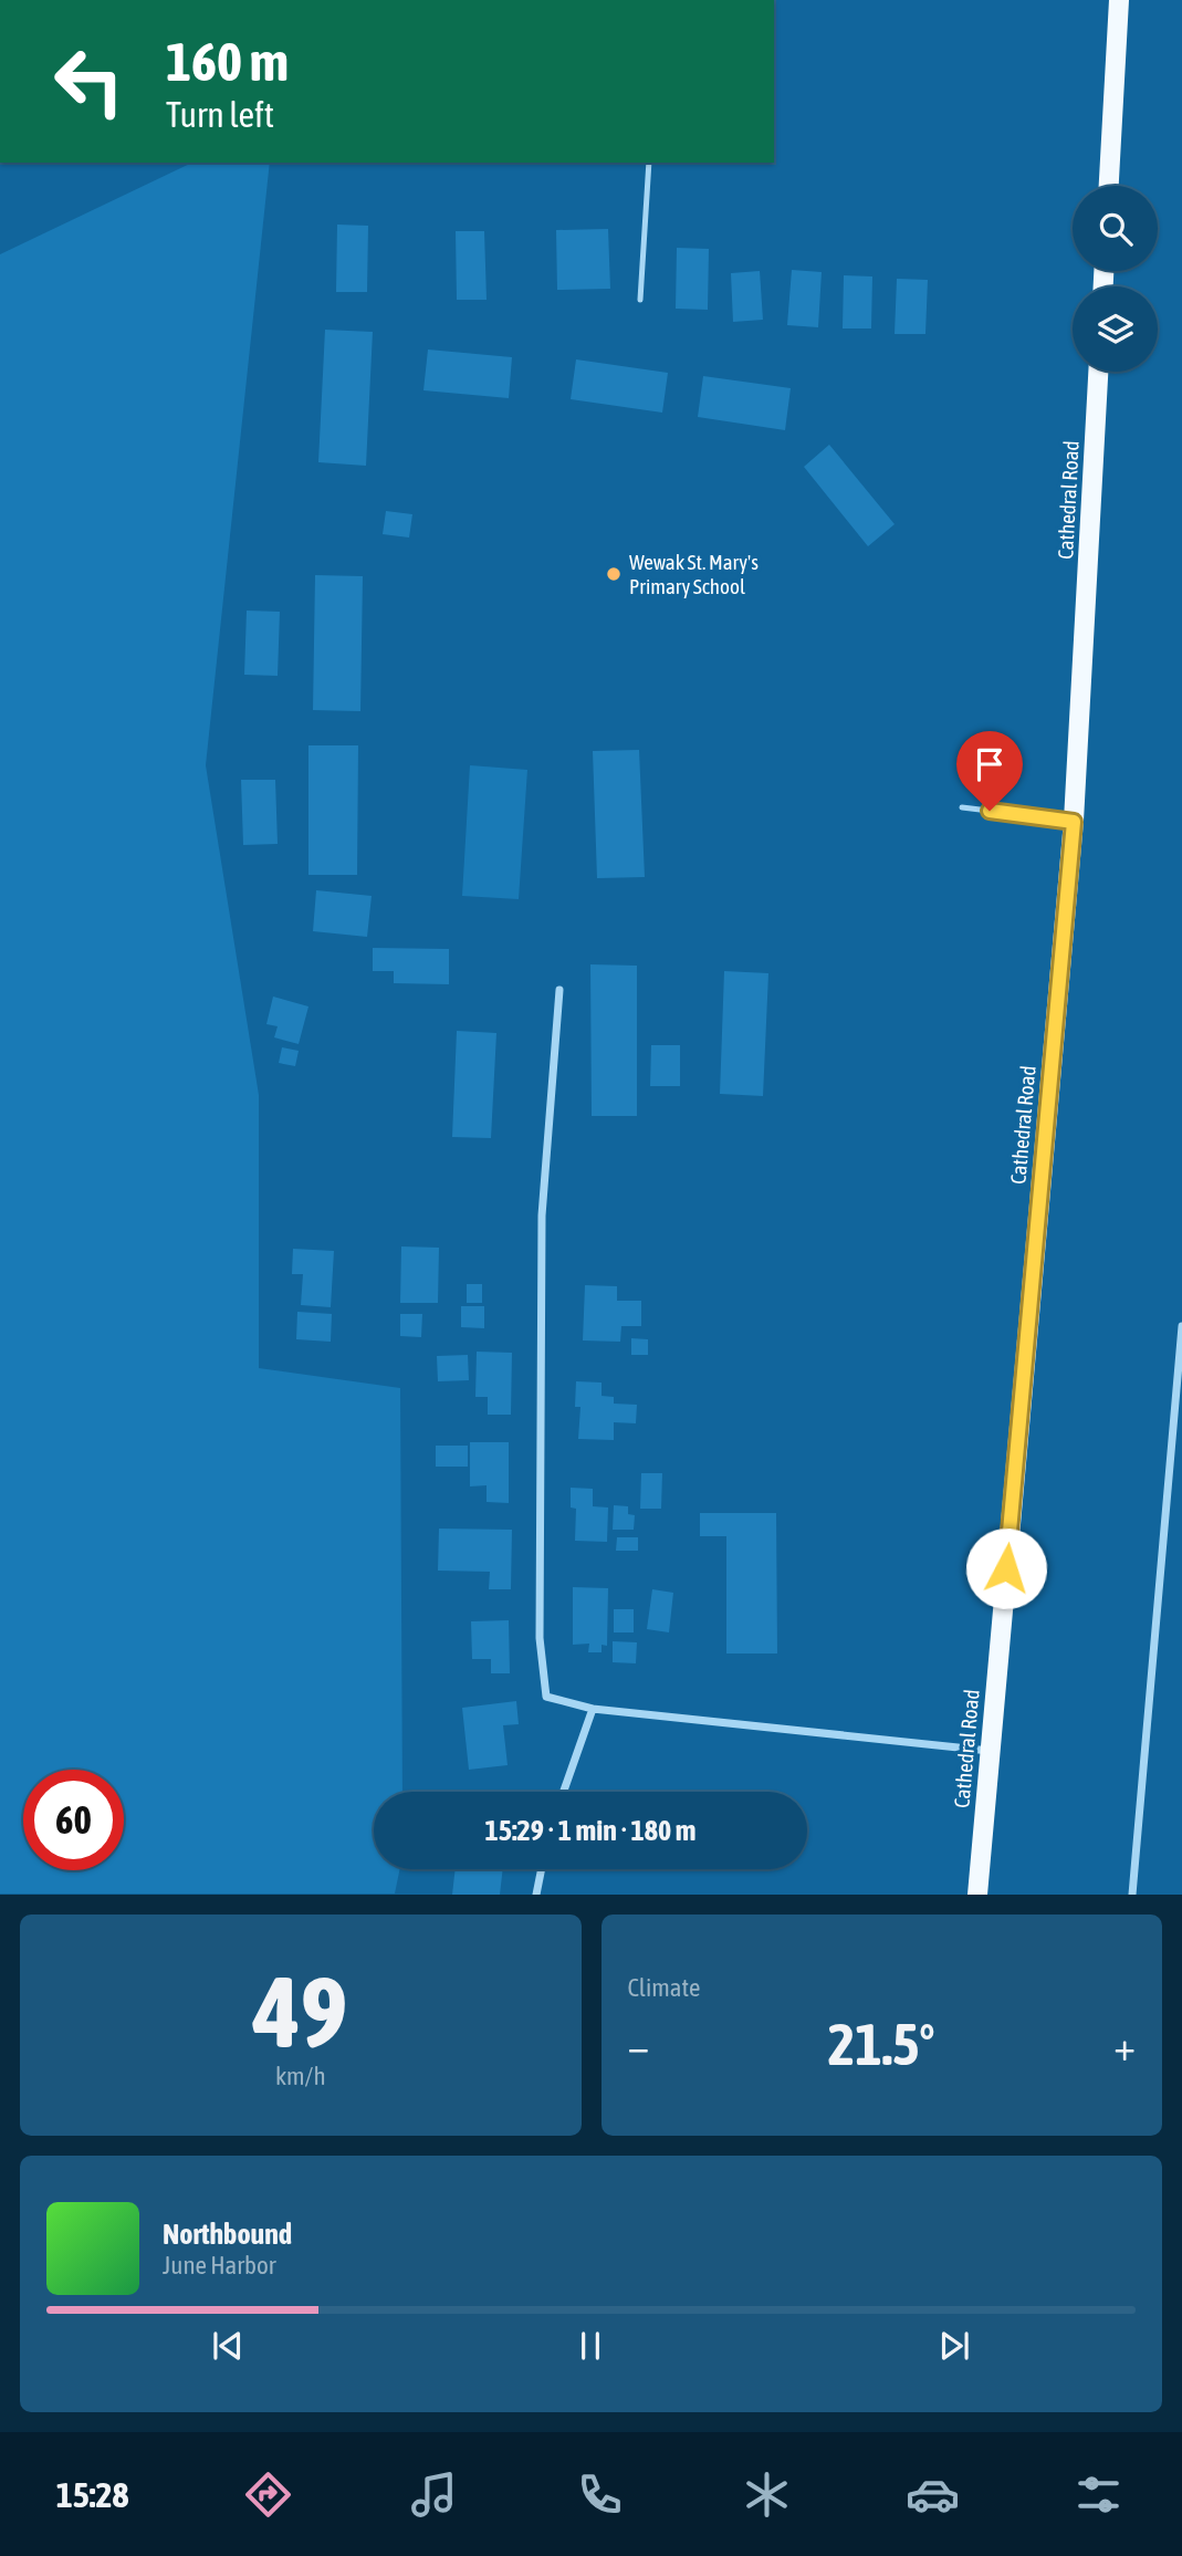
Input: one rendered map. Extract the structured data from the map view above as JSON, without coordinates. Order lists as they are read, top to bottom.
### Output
{
  "streets": {
    "main road": ["Cathedral Road"]
  },
  "places": ["Wewak St. Mary's Primary School"],
  "page": {
    "turn": ["160 m", "Turn left"],
    "limit": "60",
    "trip": "15:29 · 1 min · 180 m",
    "tile": [
      ["49", "km/h"],
      "Climate"
    ],
    "heat": ["−", "21.5°", "+"],
    "song": ["Northbound", "June Harbor"],
    "tabs": "15:28"
  }
}
